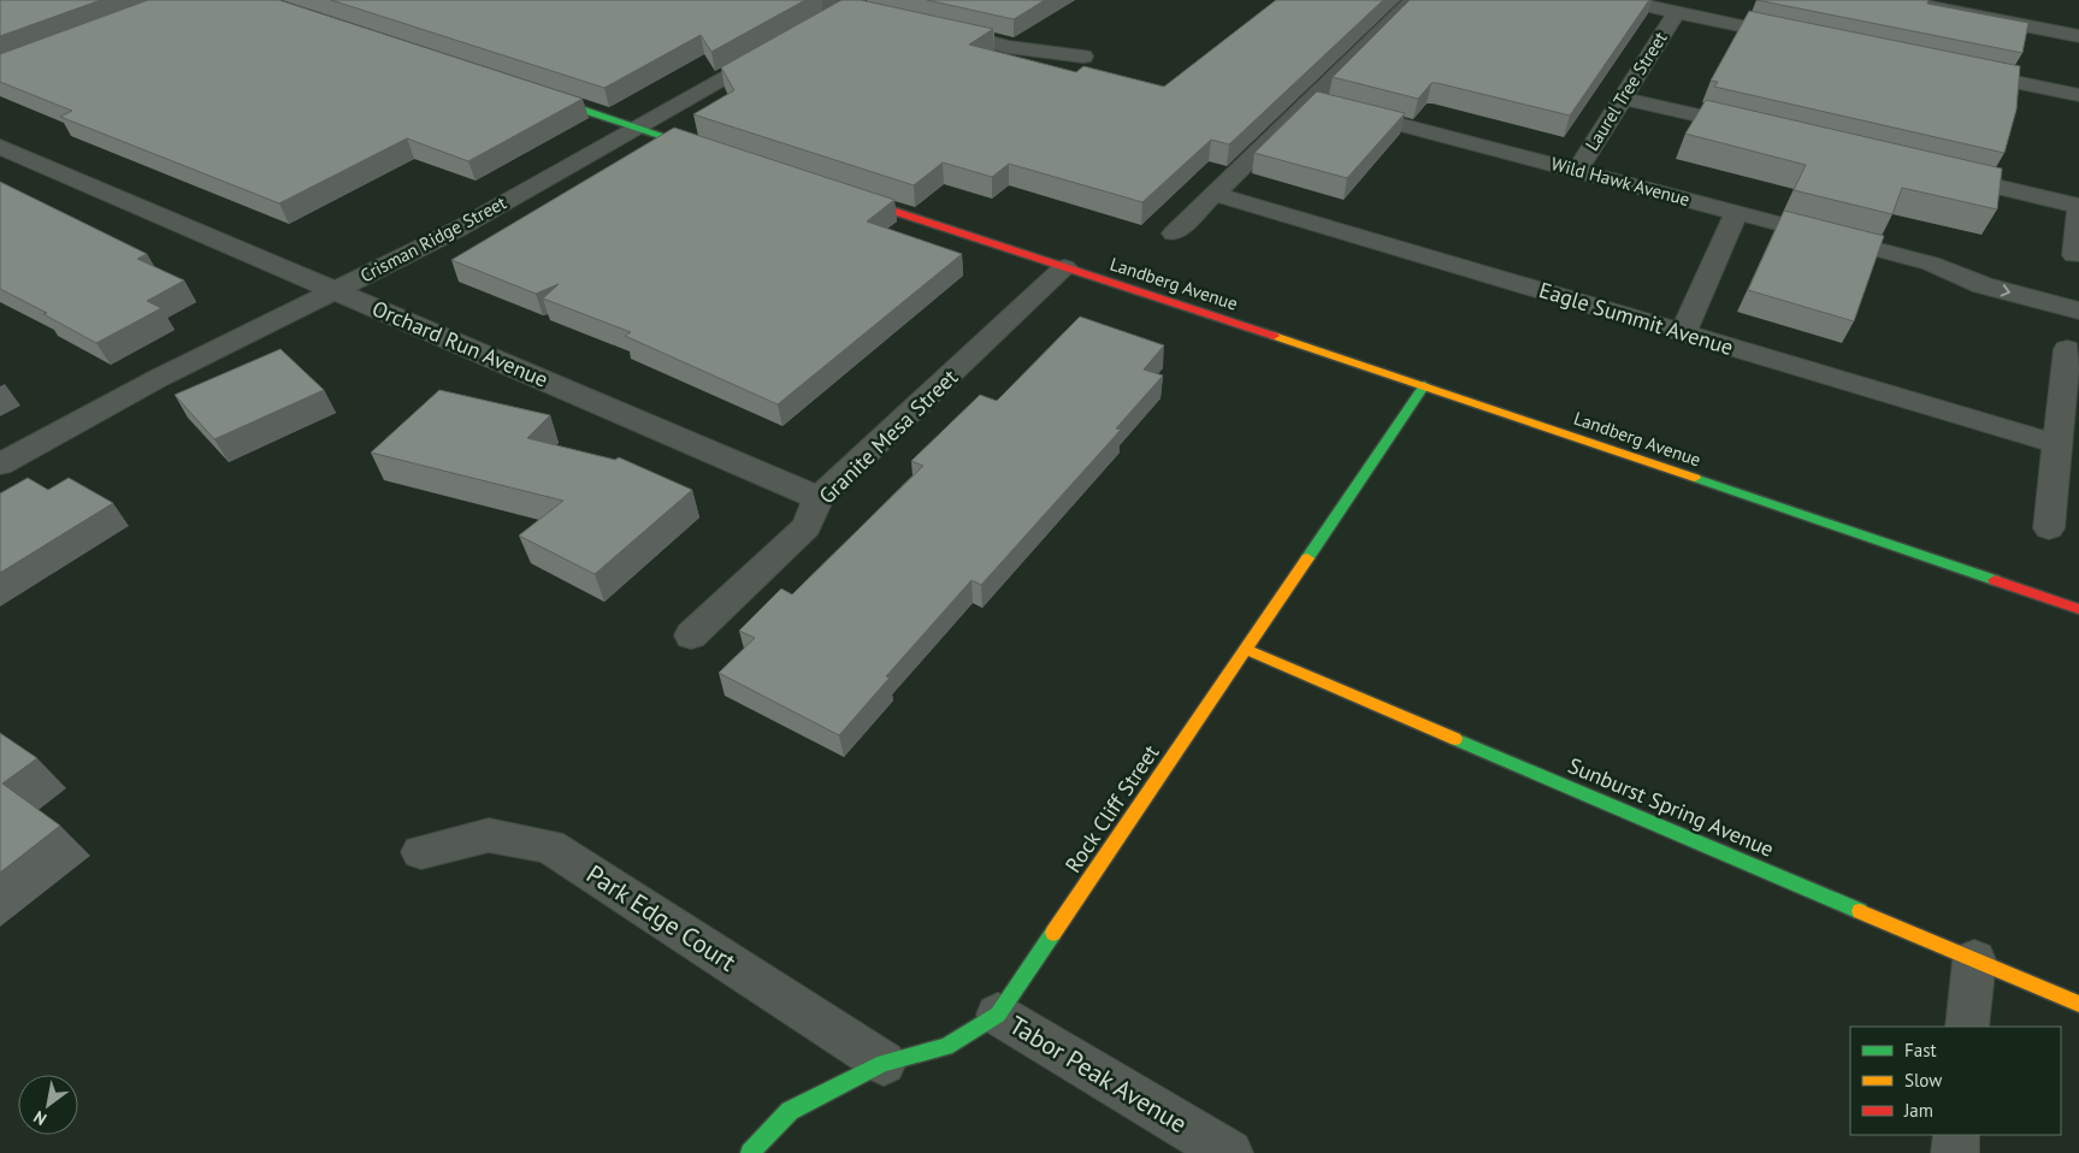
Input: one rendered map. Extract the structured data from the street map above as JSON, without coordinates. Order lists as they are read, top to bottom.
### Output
{
  "streets": {
    "street": [
      "Laurel Tree Street",
      "Wild Hawk Avenue",
      "Crisman Ridge Street",
      "Landberg Avenue",
      "Eagle Summit Avenue",
      "Orchard Run Avenue",
      "Granite Mesa Street",
      "Sunburst Spring Avenue",
      "Rock Cliff Street",
      "Park Edge Court",
      "Tabor Peak Avenue"
    ]
  },
  "crossings": [
    ["Laurel Tree Street", "Wild Hawk Avenue"],
    ["Crisman Ridge Street", "Orchard Run Avenue"],
    ["Landberg Avenue", "Granite Mesa Street"],
    ["Landberg Avenue", "Rock Cliff Street"],
    ["Orchard Run Avenue", "Granite Mesa Street"],
    ["Sunburst Spring Avenue", "Rock Cliff Street"],
    ["Rock Cliff Street", "Park Edge Court"],
    ["Rock Cliff Street", "Tabor Peak Avenue"]
  ],
  "legend": ["Fast", "Slow", "Jam"],
  "north": "bottom left"
}
